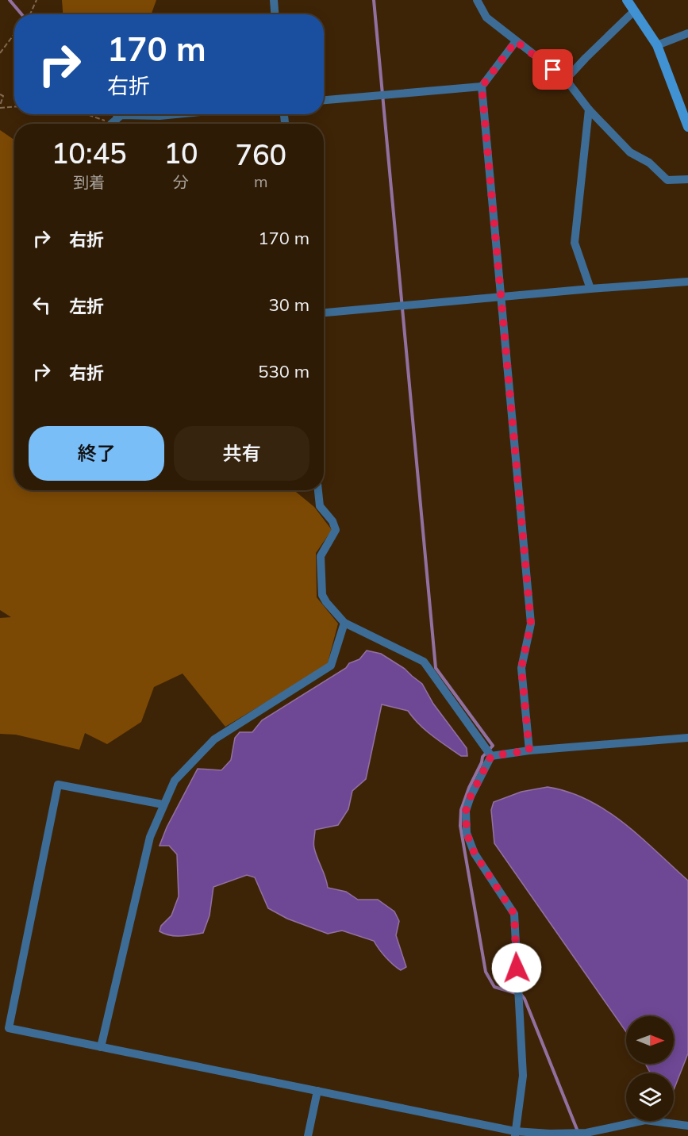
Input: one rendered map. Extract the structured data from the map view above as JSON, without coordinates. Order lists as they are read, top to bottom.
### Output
{
  "north": "right",
  "page": {
    "turn": ["170 m", "右折"],
    "eta": [
      "10:45",
      "到着",
      "10",
      "分",
      "760",
      "m"
    ],
    "list": [
      {
        "name": "右折",
        "value": "170 m"
      },
      {
        "name": "左折",
        "value": "30 m"
      },
      {
        "name": "右折",
        "value": "530 m"
      }
    ],
    "buttons": ["終了", "共有"]
  }
}
